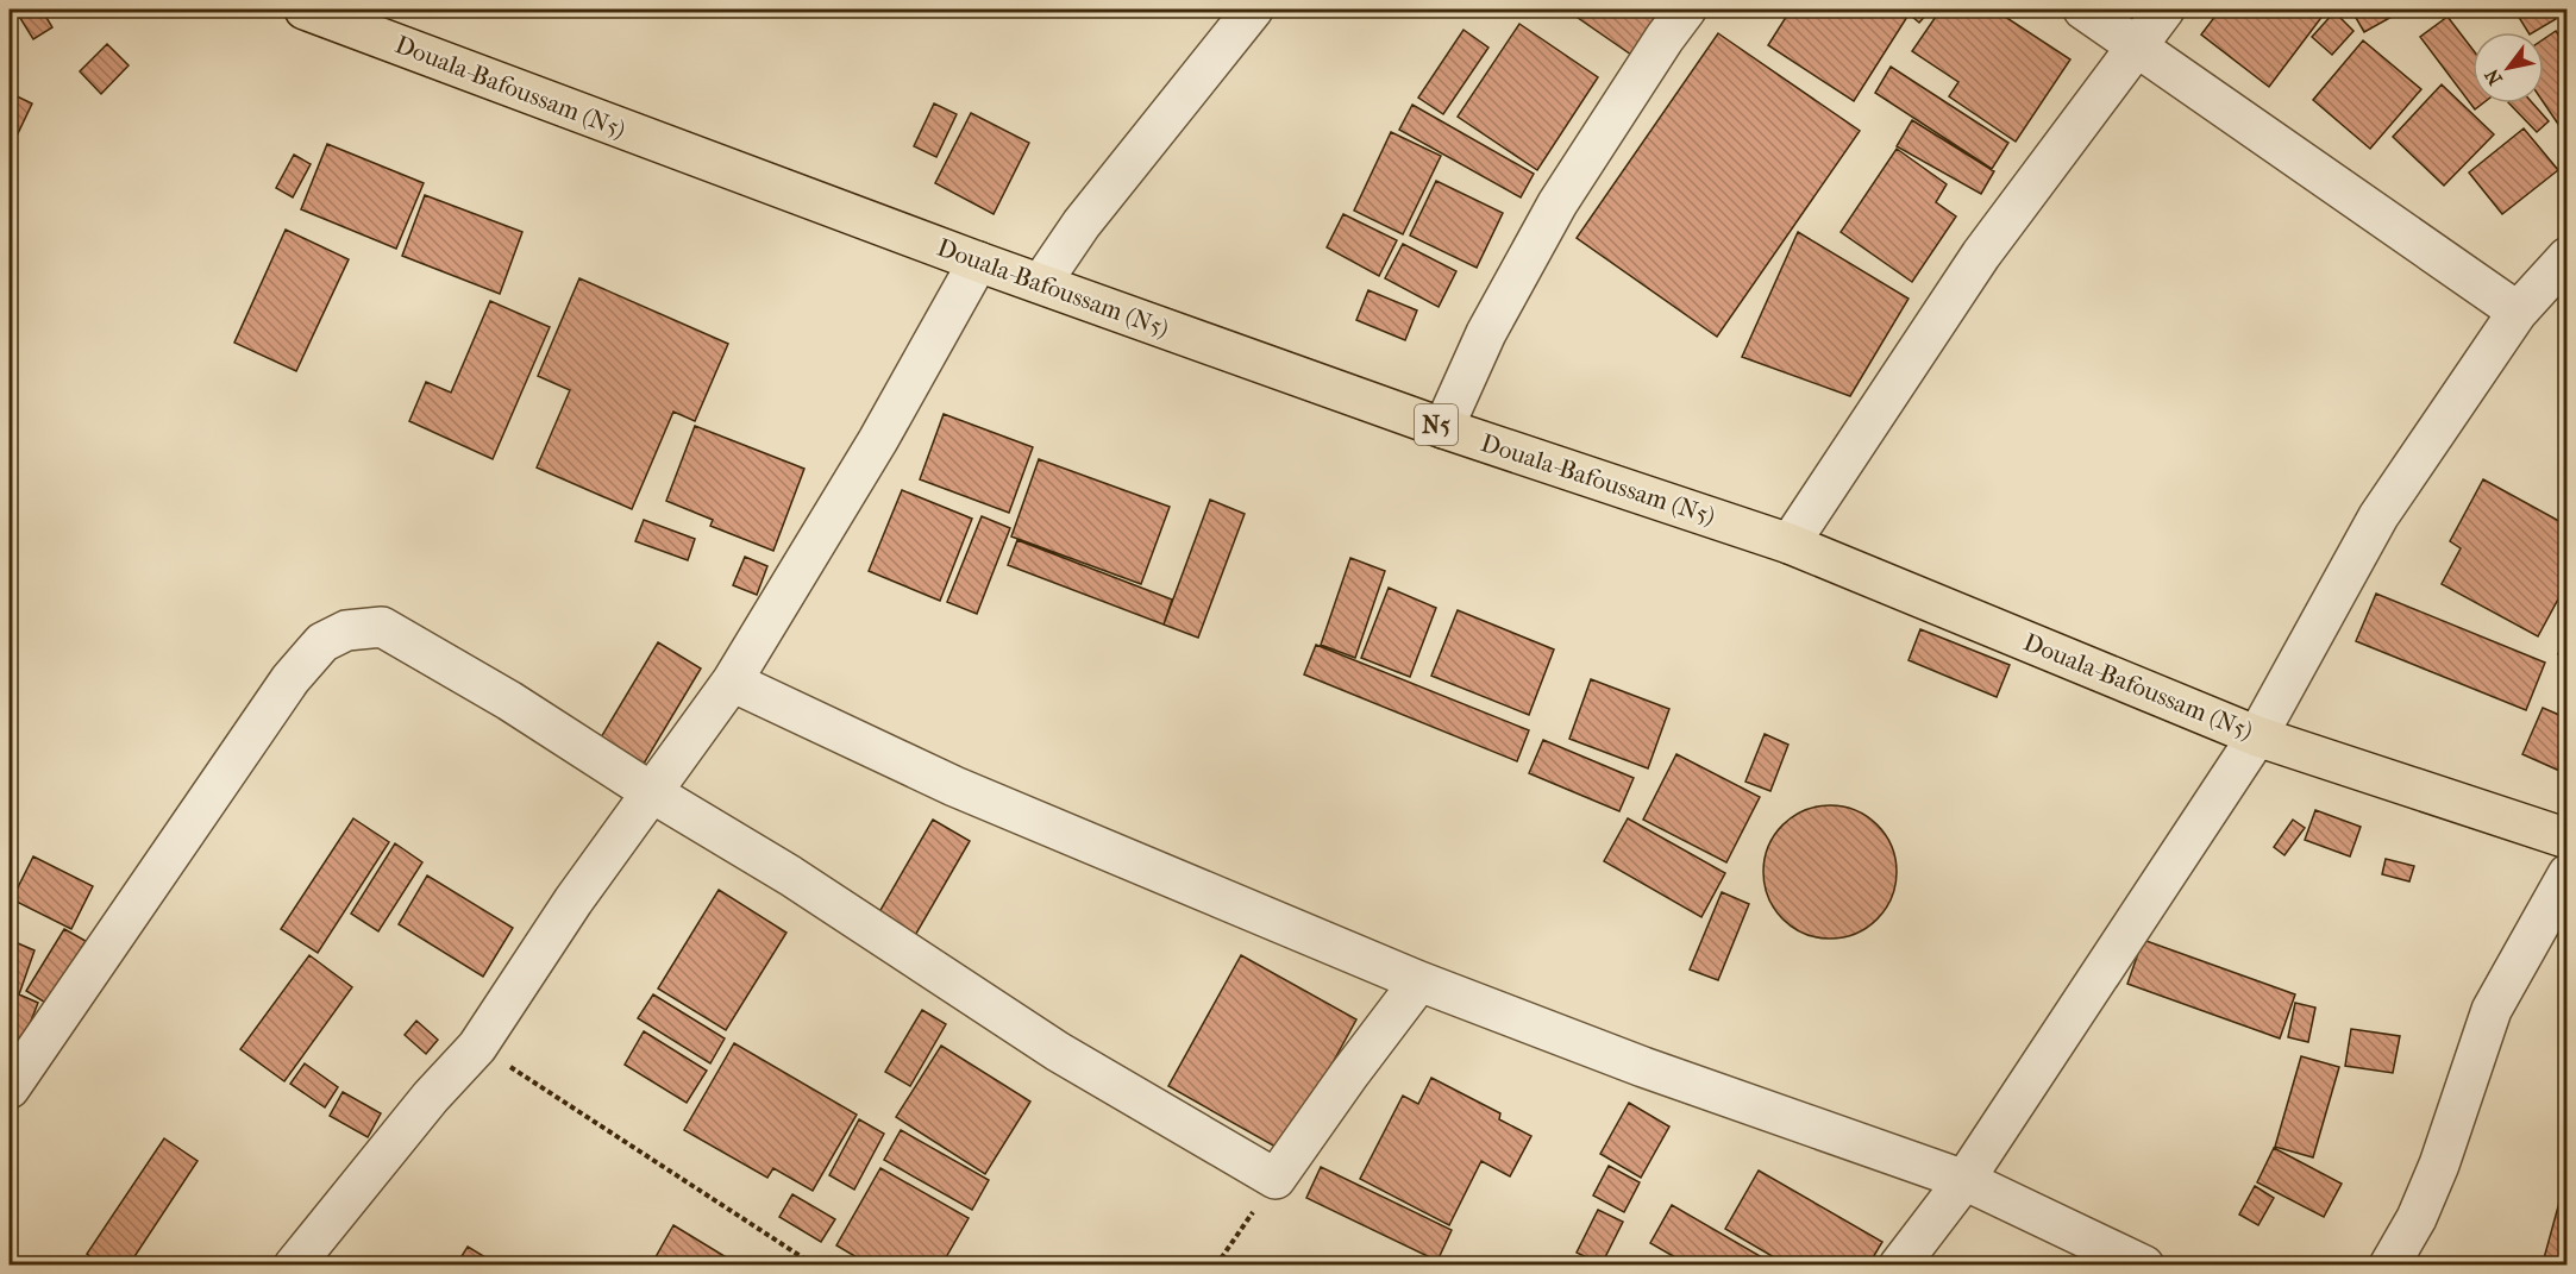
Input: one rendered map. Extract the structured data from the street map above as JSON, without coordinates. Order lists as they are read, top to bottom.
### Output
{
  "streets": {
    "highway": ["Douala-Bafoussam (N5)", "N5"]
  },
  "north": "bottom left"
}
